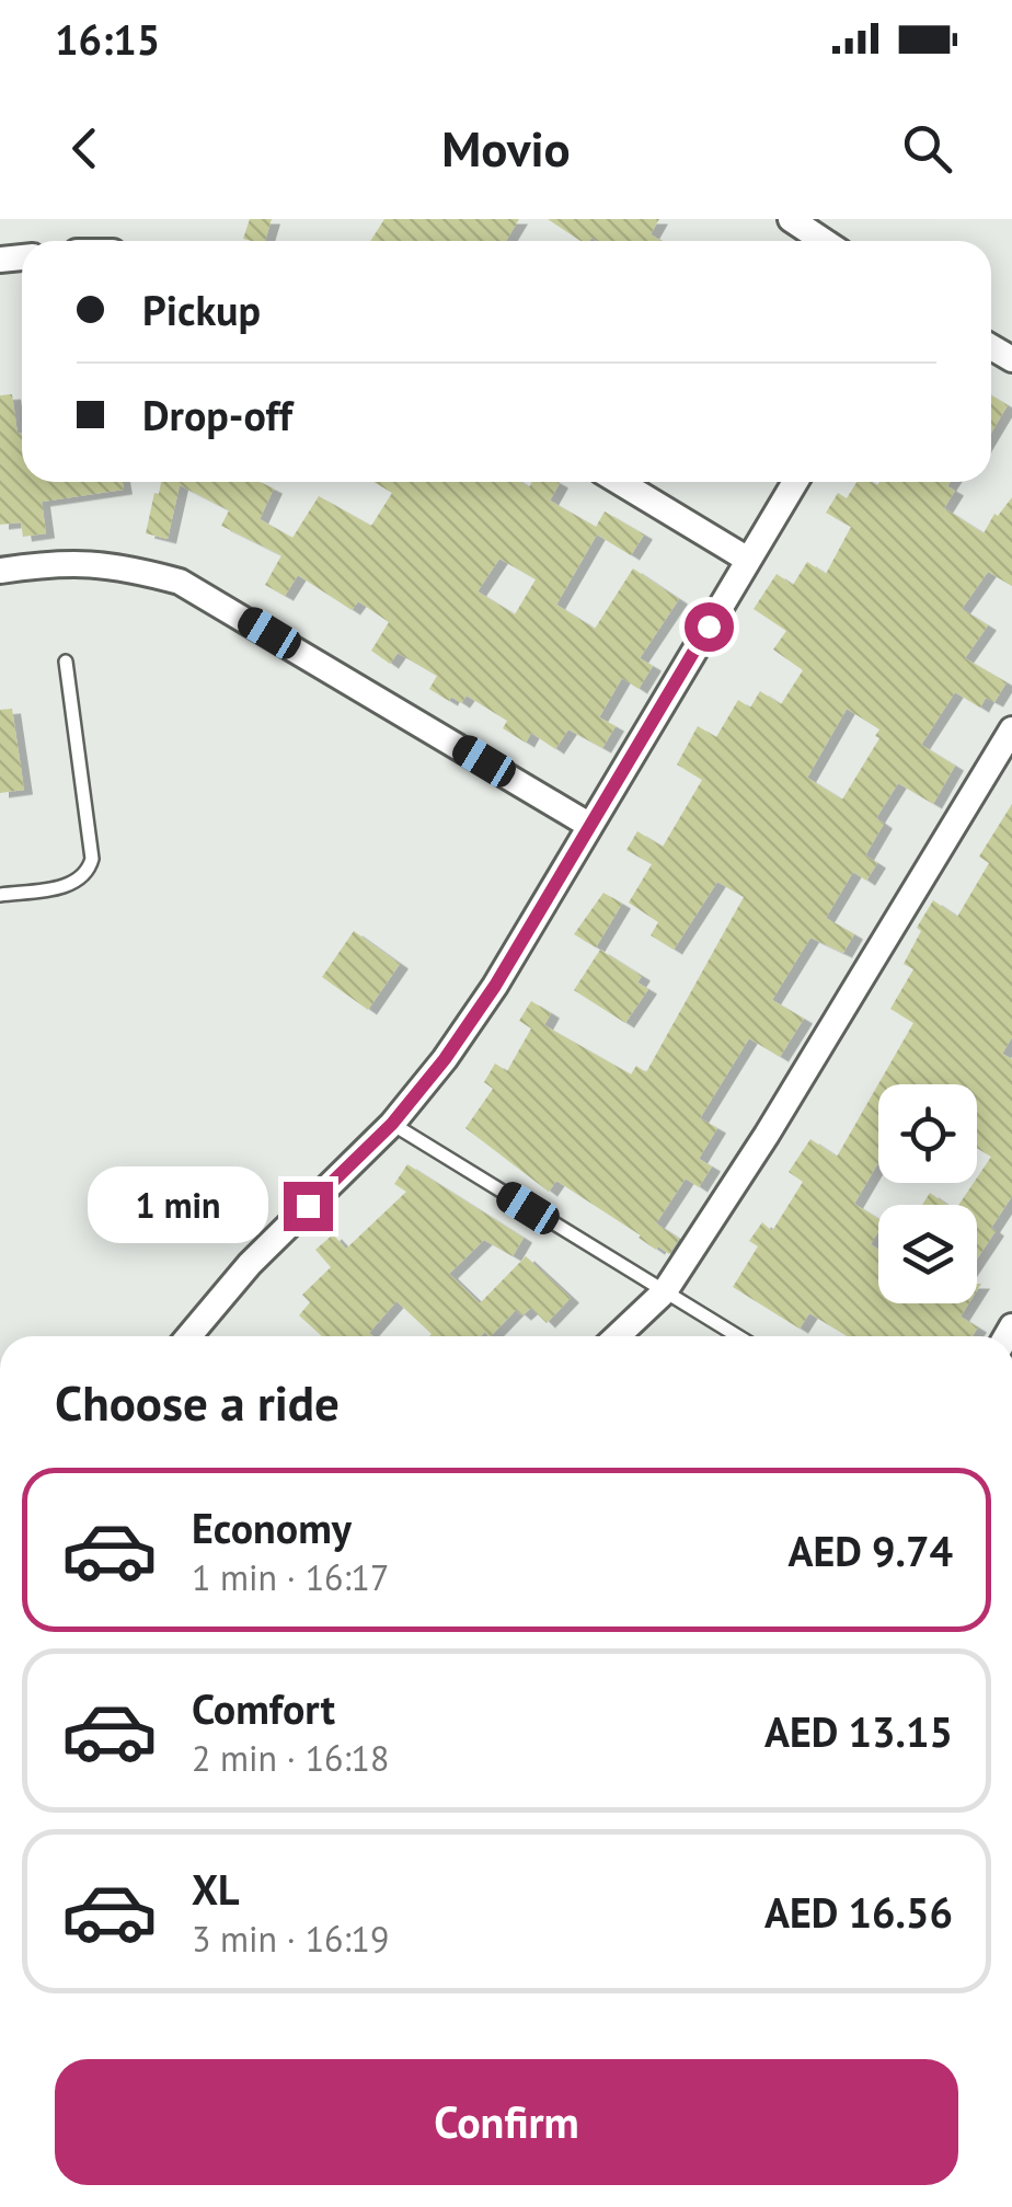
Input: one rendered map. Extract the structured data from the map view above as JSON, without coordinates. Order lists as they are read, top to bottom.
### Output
{
  "page": {
    "status": "16:15",
    "header": "Movio",
    "banner": ["Pickup", "Drop-off"],
    "bubble": "1 min",
    "heading": "Choose a ride",
    "list": [
      {
        "name": "Economy",
        "note": "1 min · 16:17",
        "value": "AED 9.74"
      },
      {
        "name": "Comfort",
        "note": "2 min · 16:18",
        "value": "AED 13.15"
      },
      {
        "name": "XL",
        "note": "3 min · 16:19",
        "value": "AED 16.56"
      }
    ],
    "buttons": "Confirm"
  }
}
